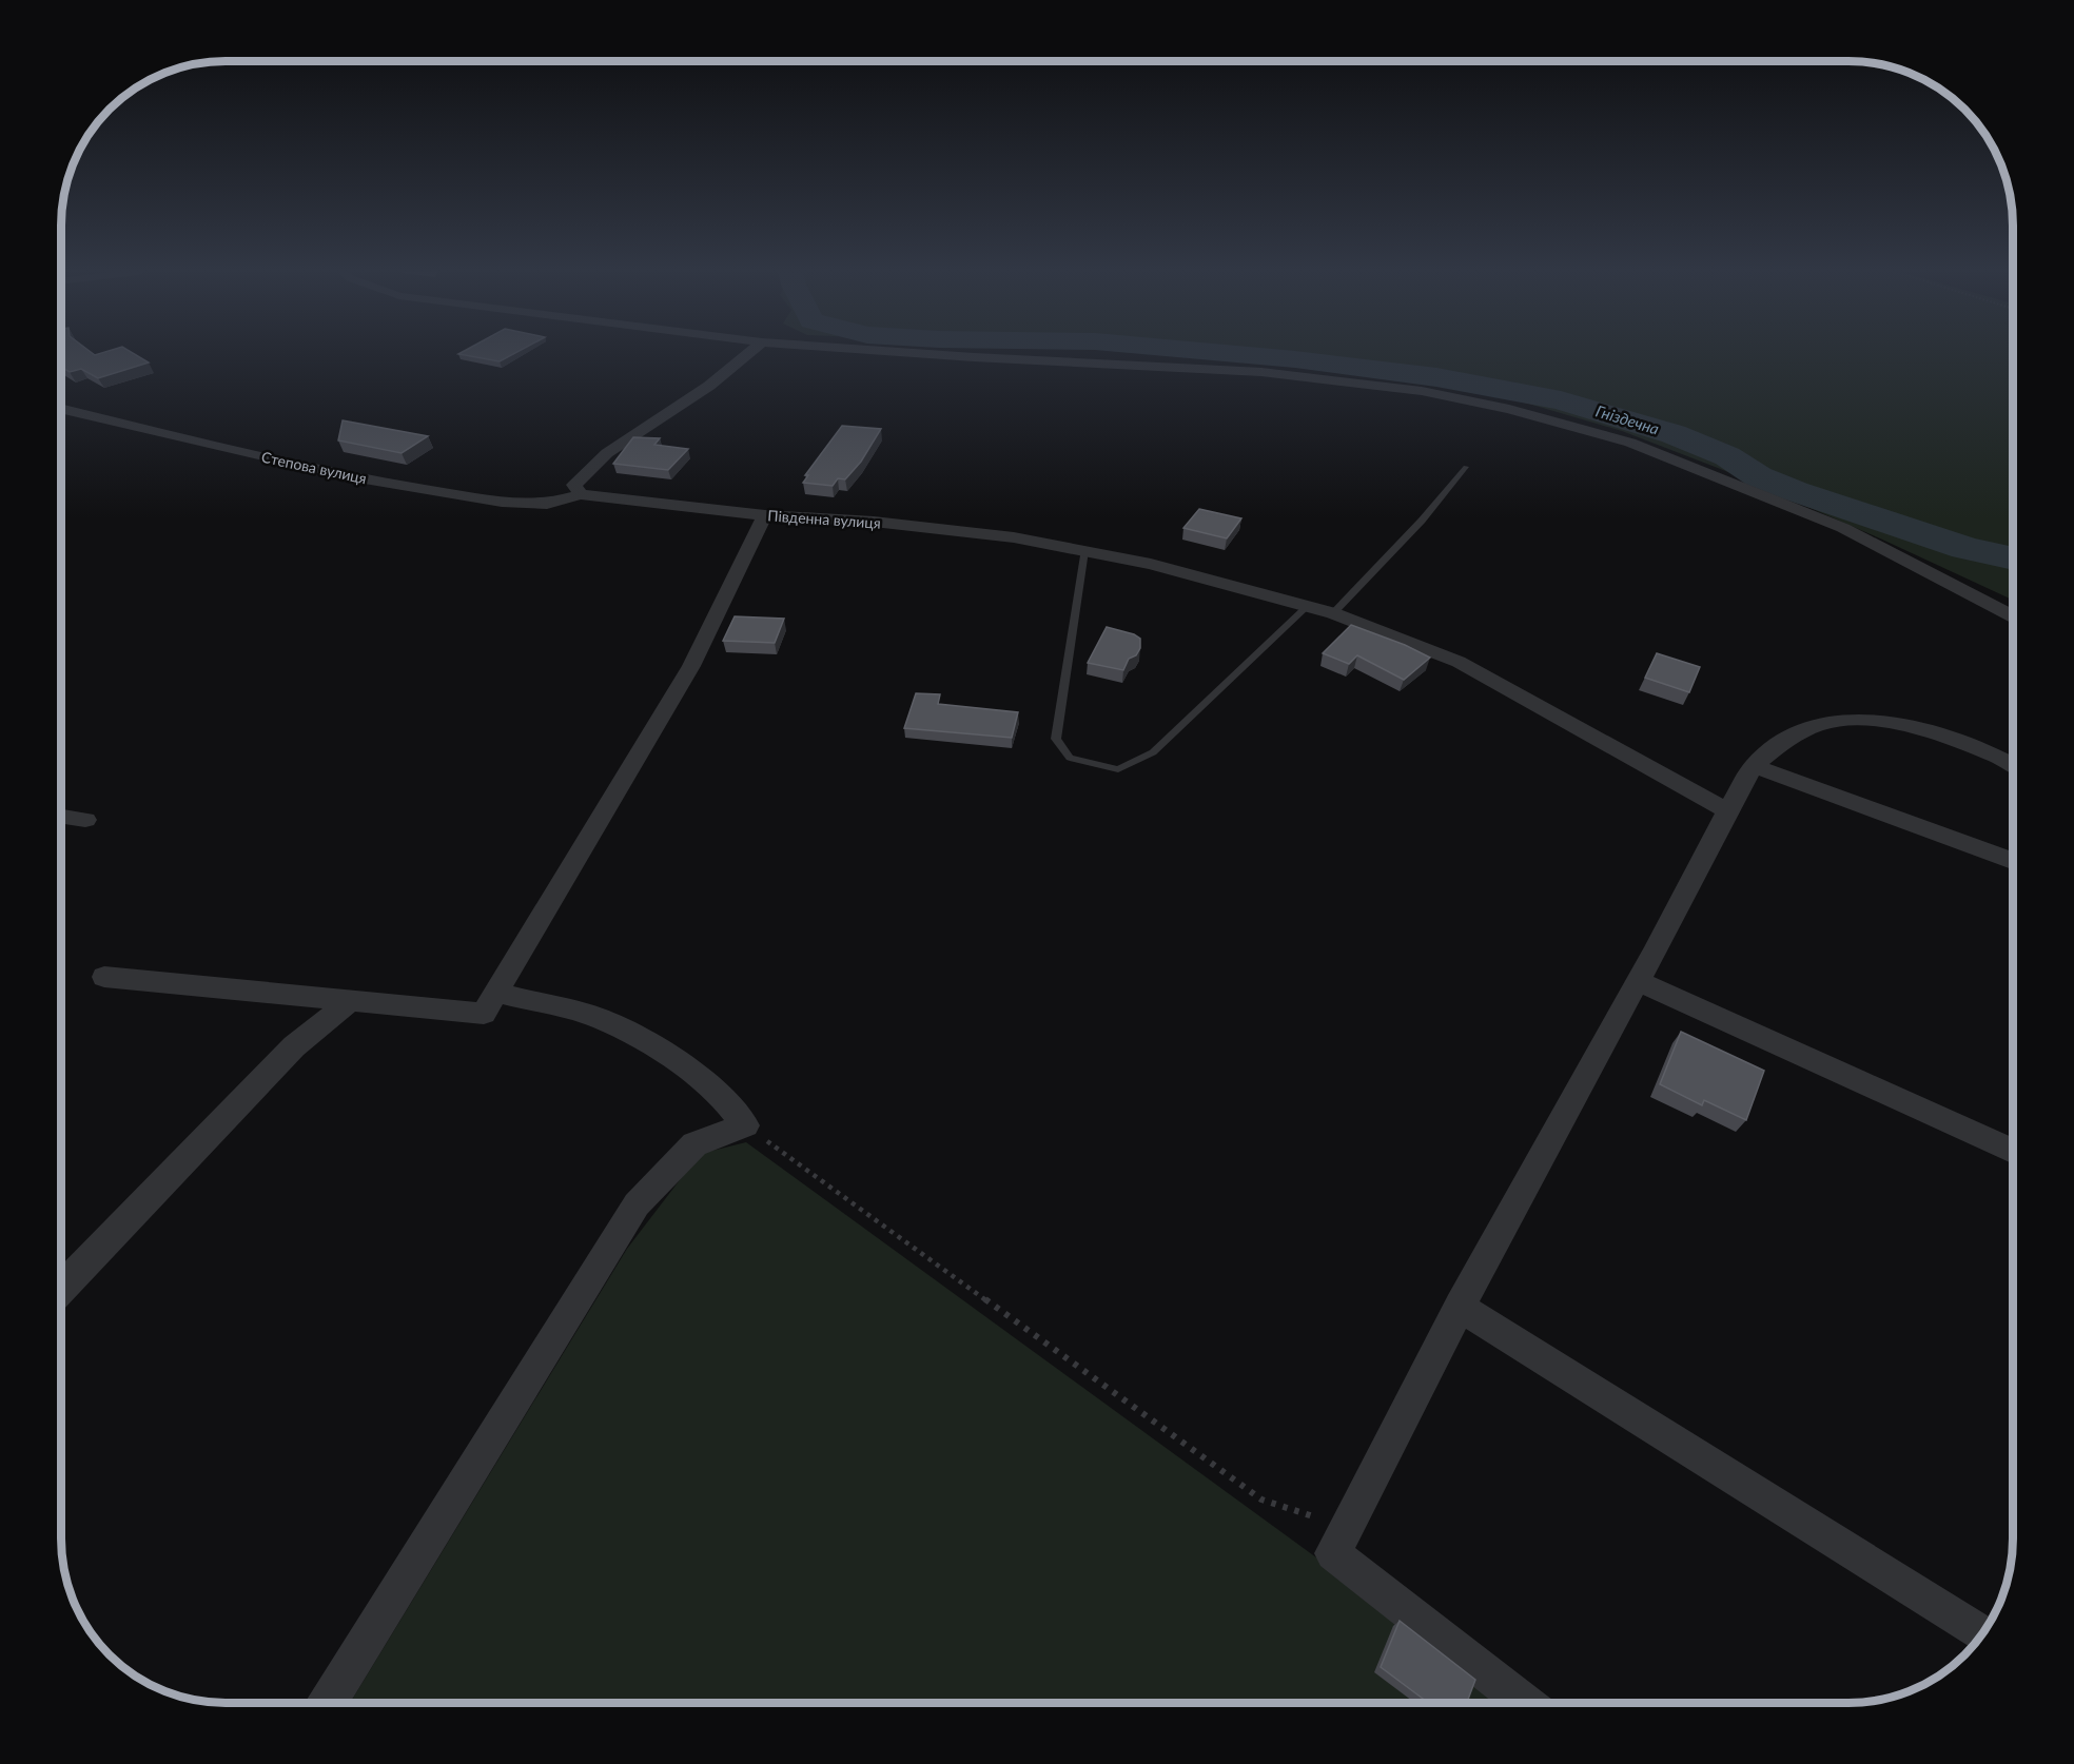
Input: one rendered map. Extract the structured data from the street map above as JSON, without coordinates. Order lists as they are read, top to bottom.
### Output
{
  "streets": {
    "street": ["Степова вулиця", "Південна вулиця"]
  },
  "crossings": [
    ["Степова вулиця", "Південна вулиця"]
  ],
  "water": ["Гніздечна"]
}
